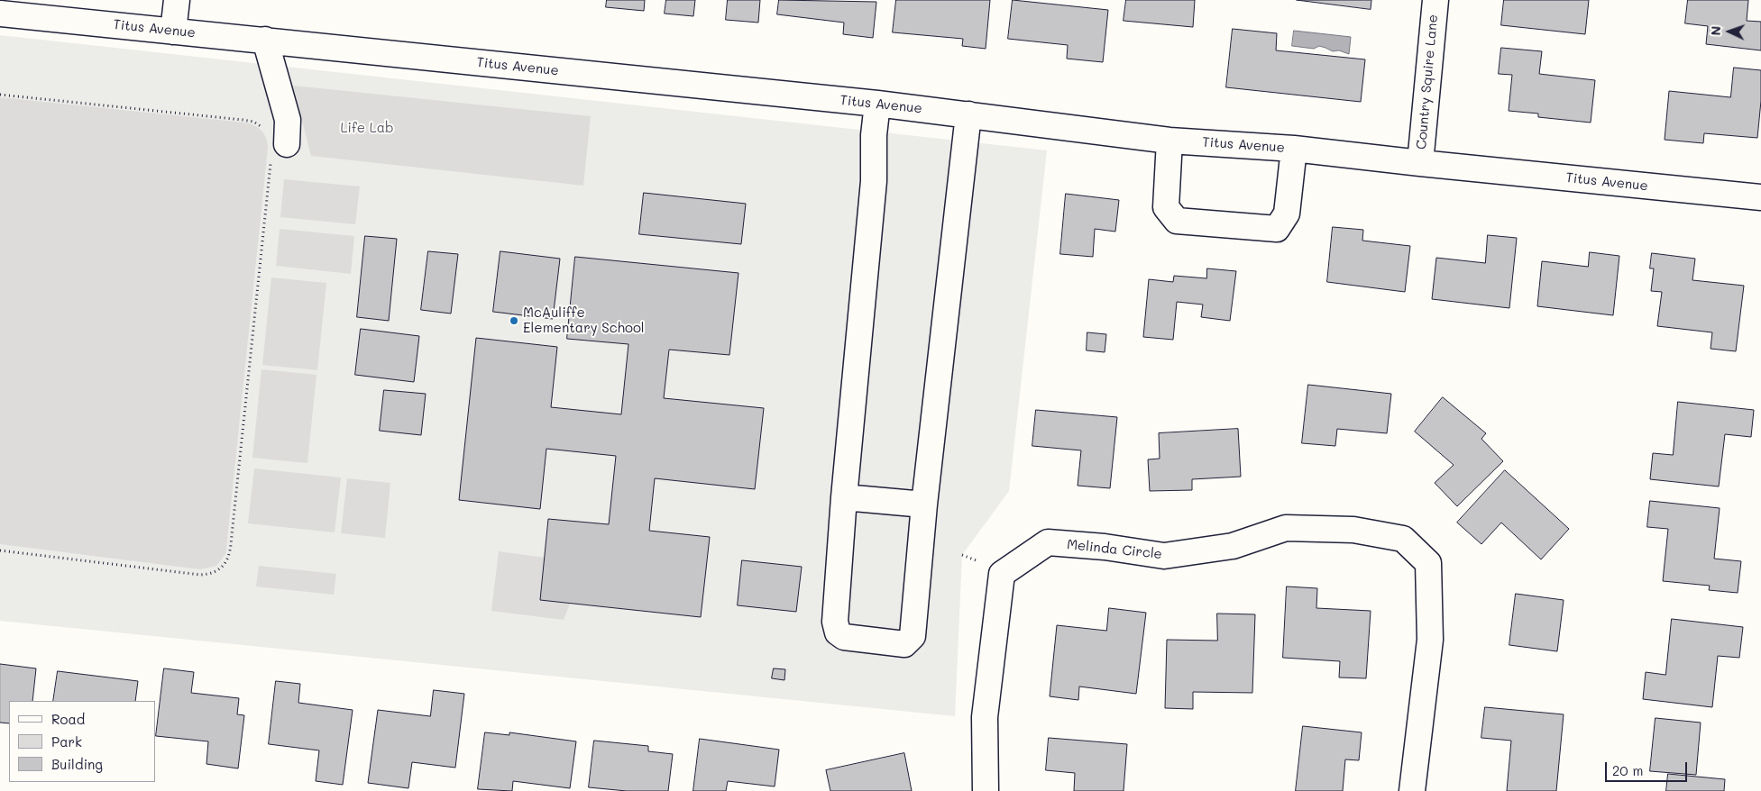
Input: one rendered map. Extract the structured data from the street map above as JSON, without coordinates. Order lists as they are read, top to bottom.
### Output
{
  "streets": {
    "street": ["Titus Avenue", "Country Squire Lane", "Melinda Circle"]
  },
  "crossings": [
    ["Titus Avenue", "Country Squire Lane"]
  ],
  "parks": ["Life Lab"],
  "places": ["McAuliffe Elementary School"],
  "legend": ["Road", "Park", "Building"],
  "scale_bar": "20 m",
  "north": "left"
}
